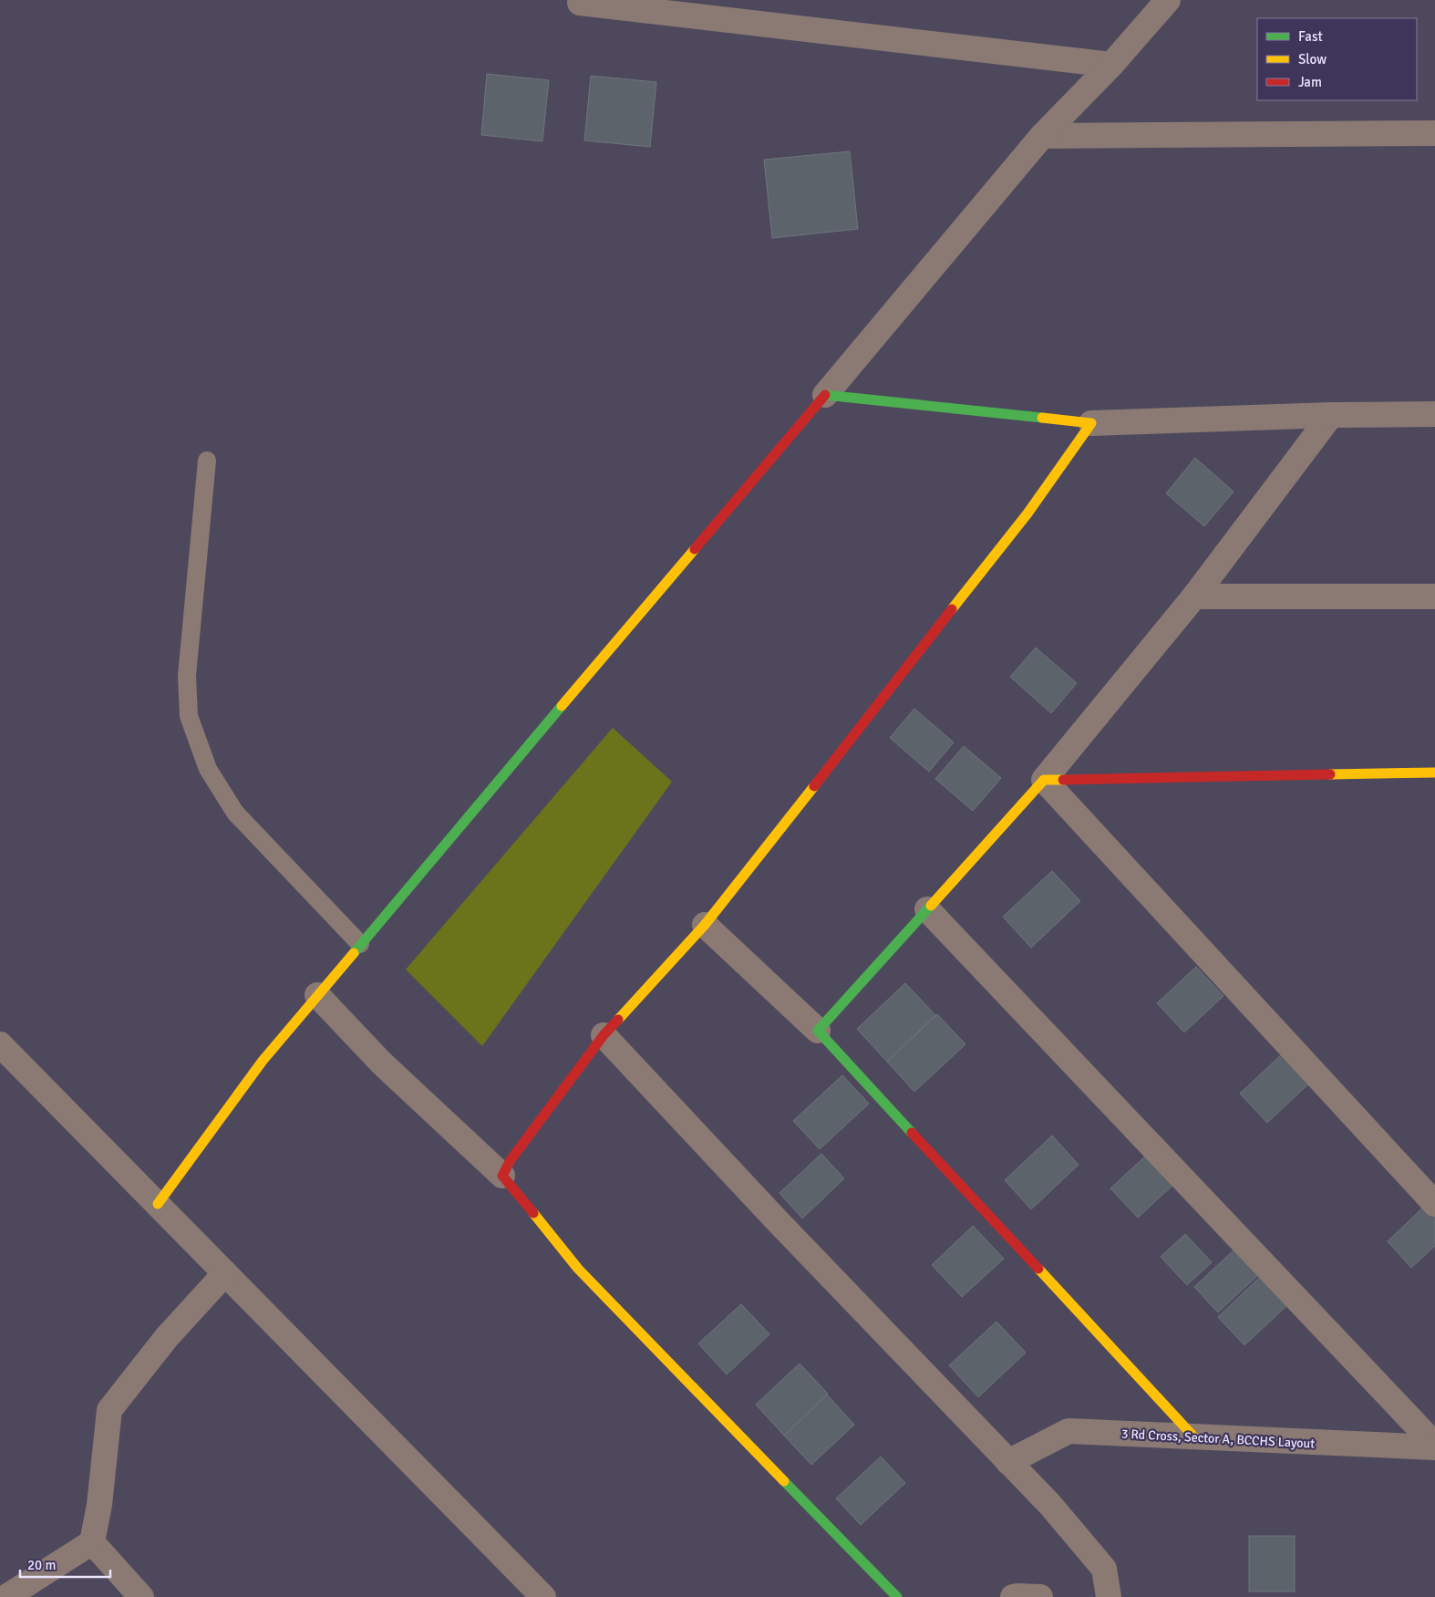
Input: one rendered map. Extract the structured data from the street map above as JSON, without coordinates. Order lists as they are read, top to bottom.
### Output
{
  "streets": {
    "street": ["3 Rd Cross, Sector A, BCCHS Layout"]
  },
  "legend": ["Fast", "Slow", "Jam"],
  "scale_bar": "20 m"
}
